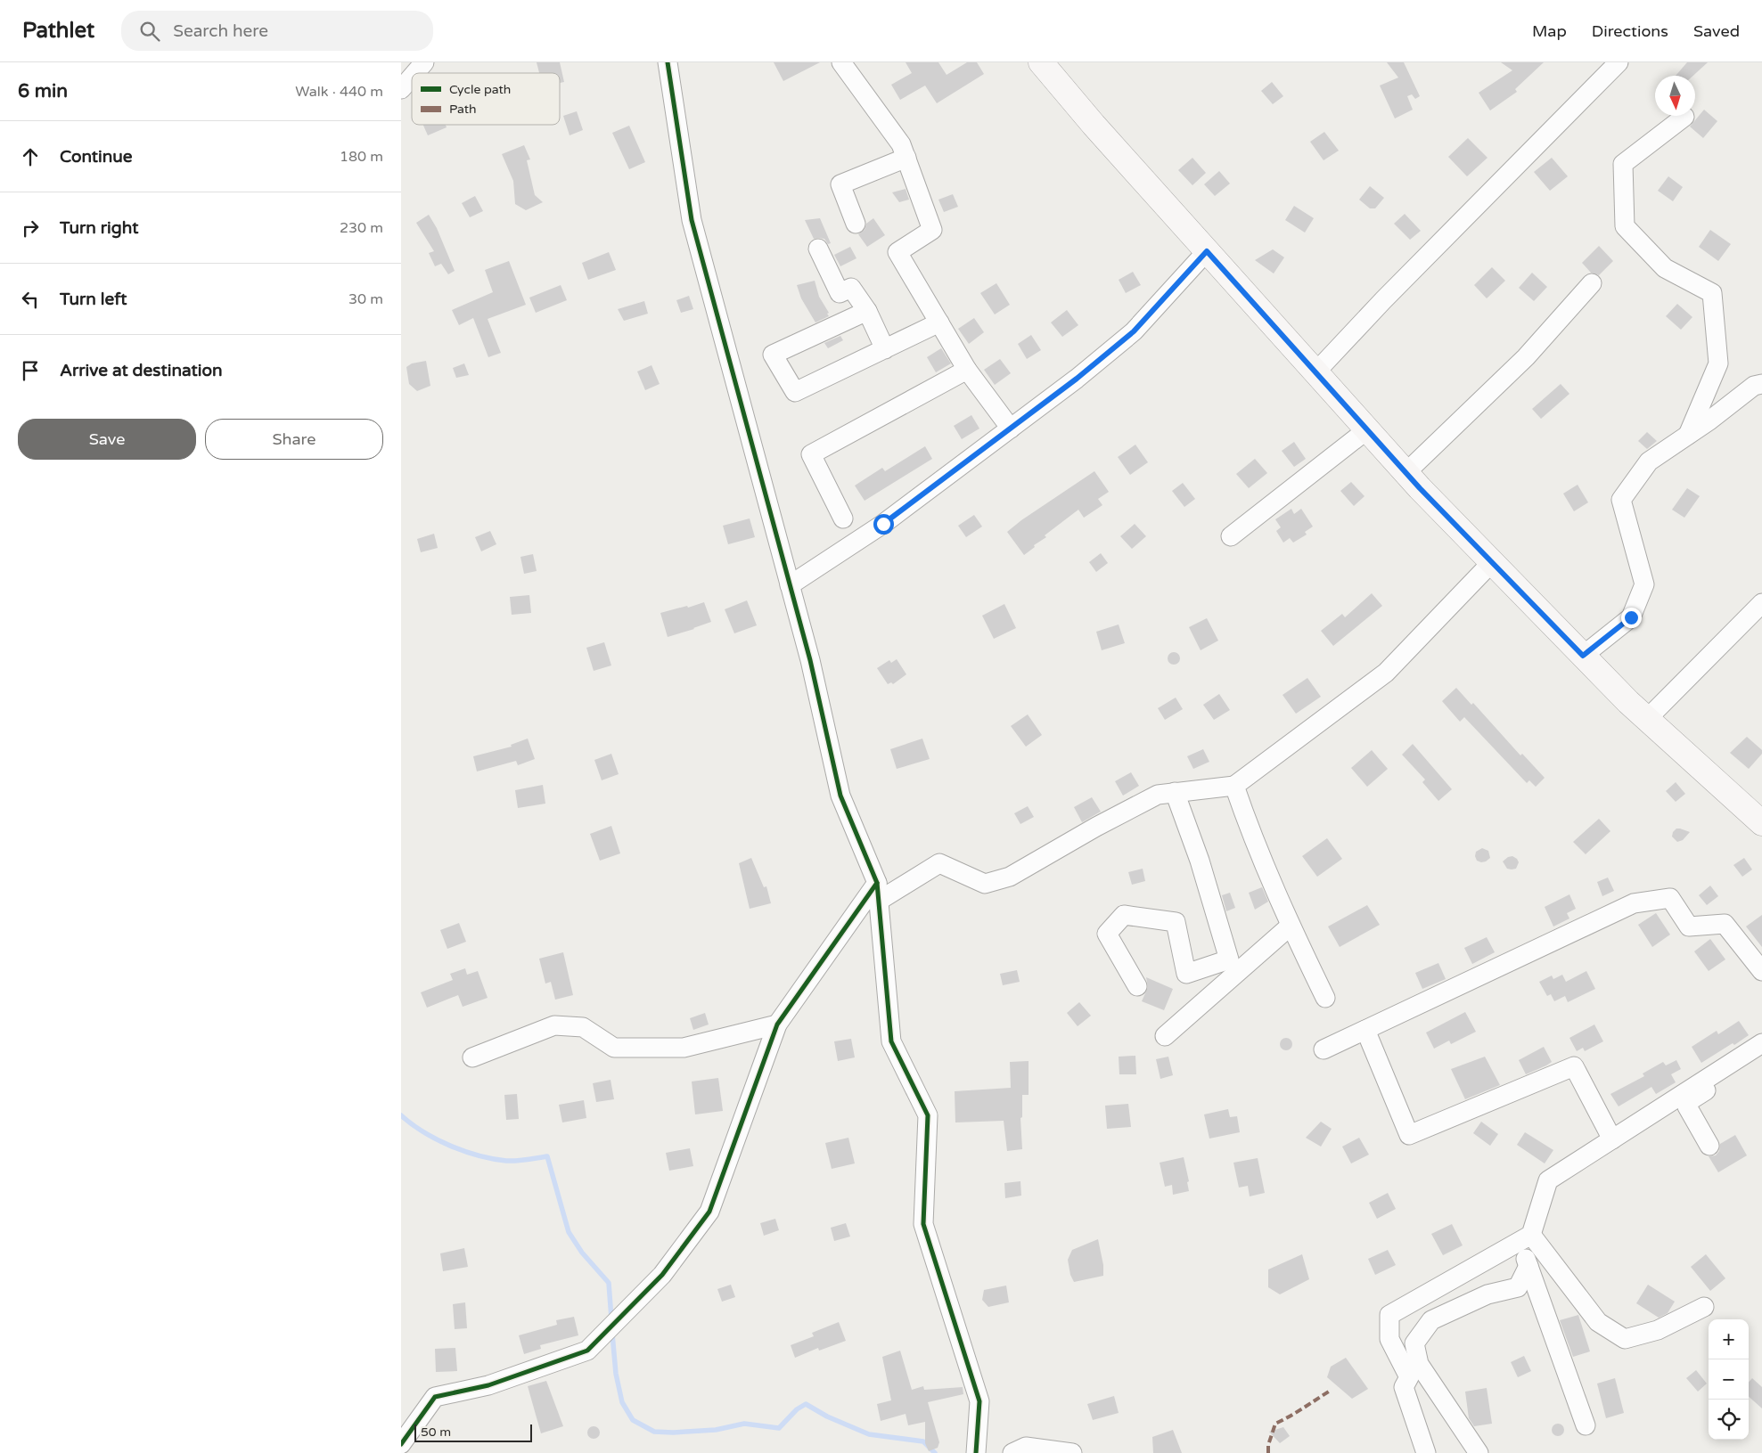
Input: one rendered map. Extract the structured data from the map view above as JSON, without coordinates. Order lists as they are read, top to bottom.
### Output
{
  "legend": ["Cycle path", "Path"],
  "scale_bar": "50 m",
  "north": "bottom",
  "page": {
    "header": "Pathlet",
    "search": "Search here",
    "nav": ["Map", "Directions", "Saved"],
    "heading": ["6 min", "Walk · 440 m"],
    "list": [
      ["Continue", "180 m"],
      ["Turn right", "230 m"],
      ["Turn left", "30 m"],
      "Arrive at destination"
    ],
    "buttons": ["Save", "Share"],
    "map_buttons": ["+", "−"],
    "scale": "50 m"
  }
}
